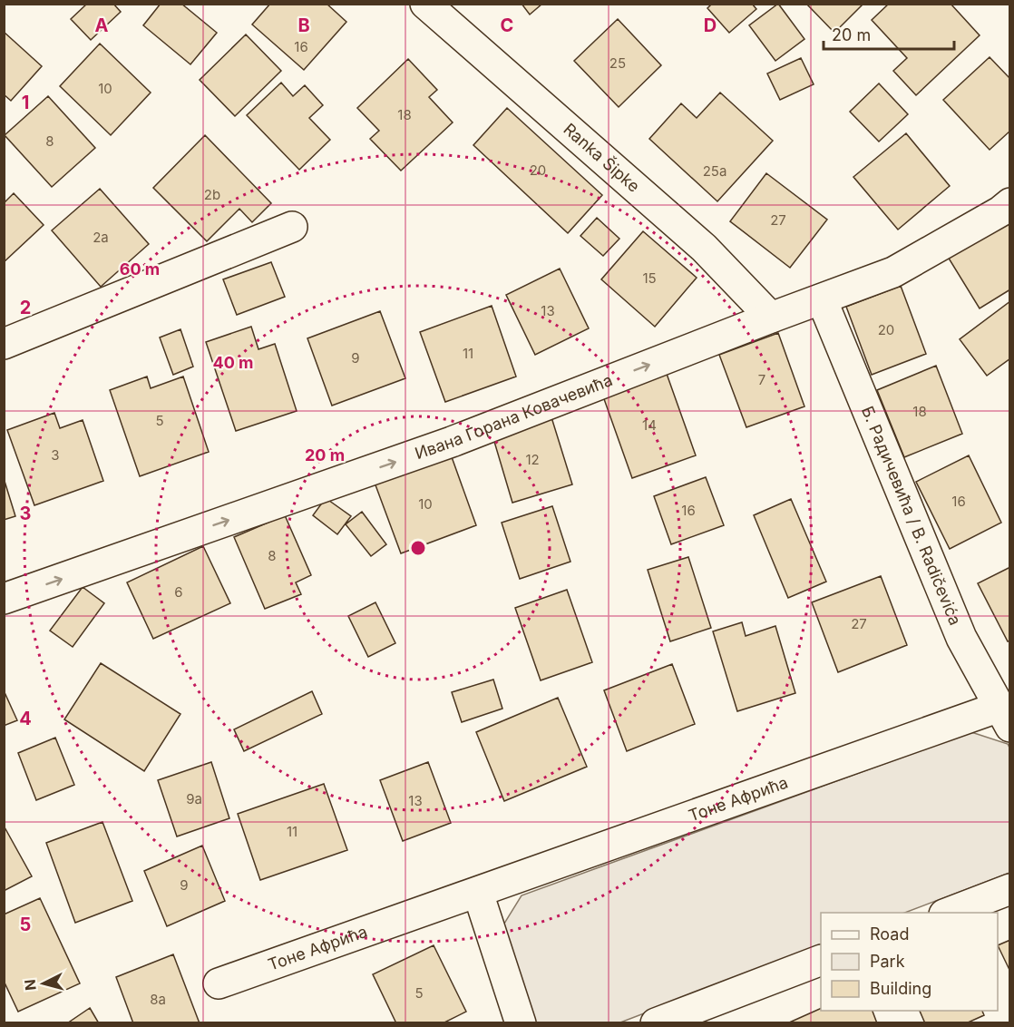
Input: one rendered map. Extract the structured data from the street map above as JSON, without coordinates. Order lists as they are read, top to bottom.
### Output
{
  "streets": {
    "street": [
      "Ranka Šipke",
      "Ивана Горана Ковачевића",
      "Б. Радичевића / B. Radičevića",
      "Тоне Афрића"
    ]
  },
  "crossings": [
    ["Ranka Šipke", "Ивана Горана Ковачевића"],
    ["Ивана Горана Ковачевића", "Б. Радичевића / B. Radičevića"],
    ["Б. Радичевића / B. Radičevića", "Тоне Афрића"]
  ],
  "house_numbers": [
    "16",
    "25",
    "10",
    "18",
    "8",
    "20",
    "25a",
    "2b",
    "27",
    "2a",
    "15",
    "13",
    "20",
    "11",
    "9",
    "7",
    "18",
    "5",
    "14",
    "3",
    "12",
    "16",
    "10",
    "16",
    "8",
    "6",
    "27",
    "9a",
    "13",
    "11",
    "9",
    "5",
    "8a"
  ],
  "legend": ["Road", "Park", "Building"],
  "scale_bar": "20 m",
  "north": "left",
  "grid": {
    "columns": [
      "A",
      "B",
      "C",
      "D"
    ],
    "rows": [
      "1",
      "2",
      "3",
      "4",
      "5"
    ]
  },
  "rings": ["60 m", "40 m", "20 m"]
}
